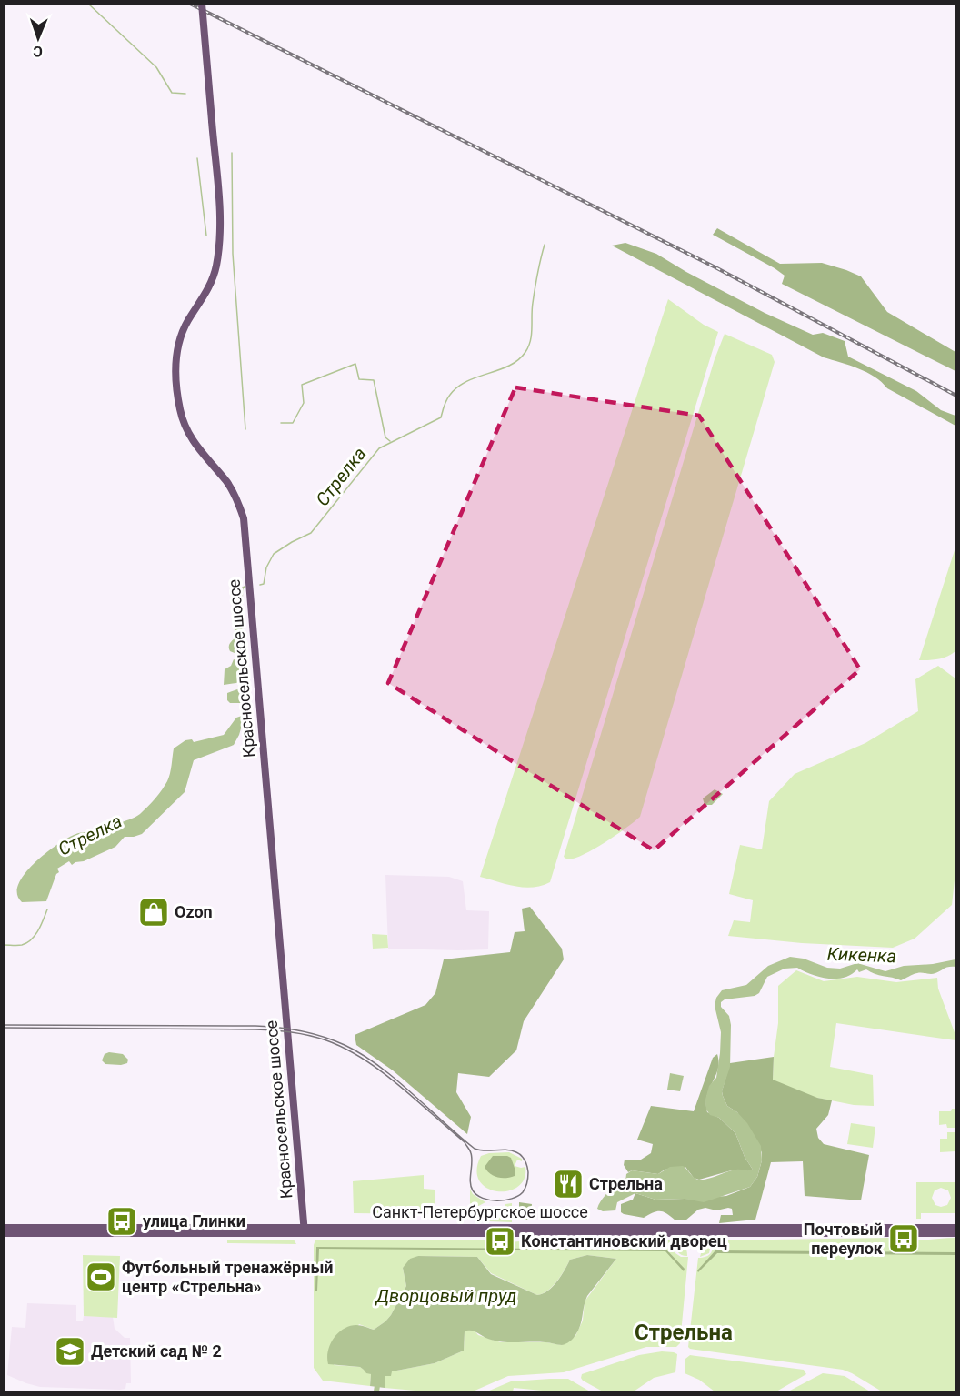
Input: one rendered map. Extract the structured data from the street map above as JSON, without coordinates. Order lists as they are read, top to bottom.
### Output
{
  "streets": {
    "main road": ["Красносельское шоссе", "Санкт-Петербургское шоссе"]
  },
  "crossings": [
    ["Красносельское шоссе", "Санкт-Петербургское шоссе"]
  ],
  "districts": ["Стрельна"],
  "water": ["Стрелка", "Кикенка", "Дворцовый пруд"],
  "places": {
    "shop": ["Ozon"],
    "restaurant": ["Стрельна"],
    "bus stop": ["улица Глинки", "Почтовый переулок", "Константиновский дворец"],
    "sports": ["Футбольный тренажёрный центр «Стрельна»"],
    "school or university": ["Детский сад № 2"]
  },
  "north": "bottom"
}
